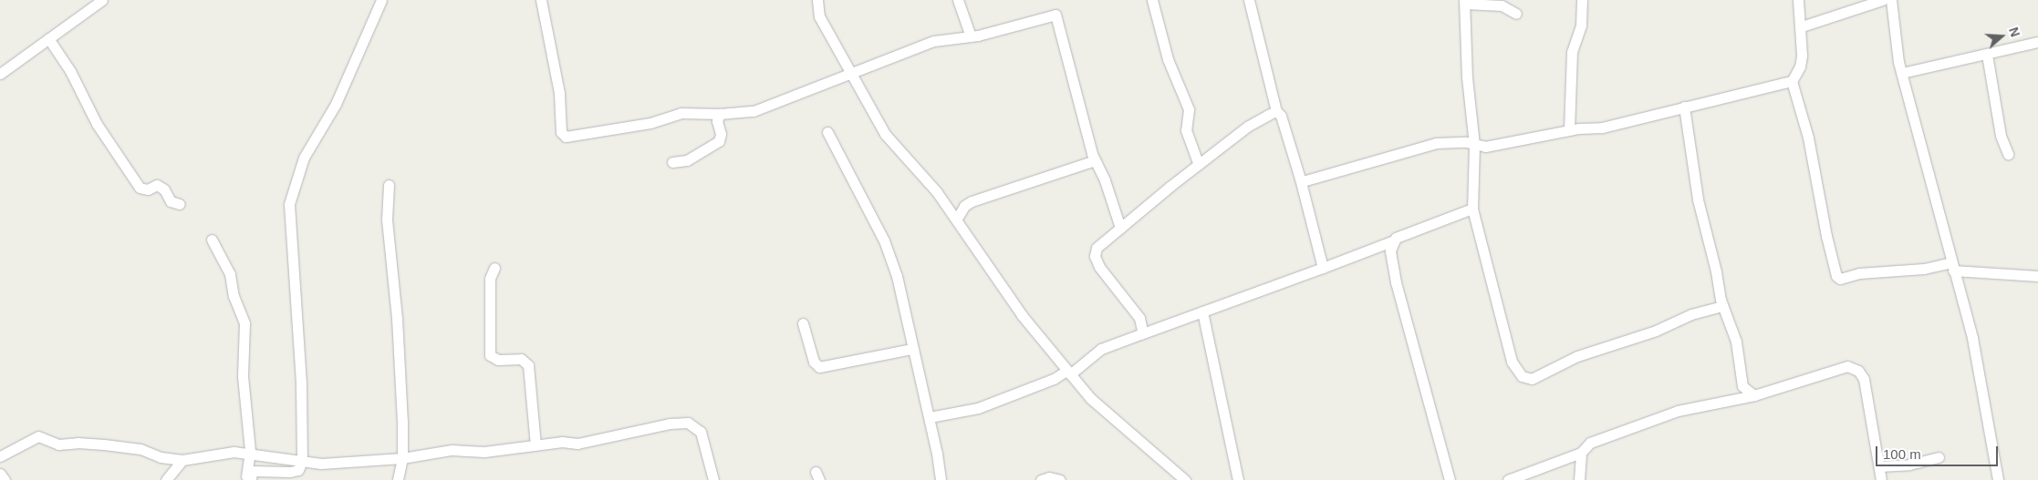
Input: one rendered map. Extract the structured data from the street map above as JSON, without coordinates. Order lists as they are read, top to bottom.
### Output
{
  "scale_bar": "100 m",
  "north": "right"
}
